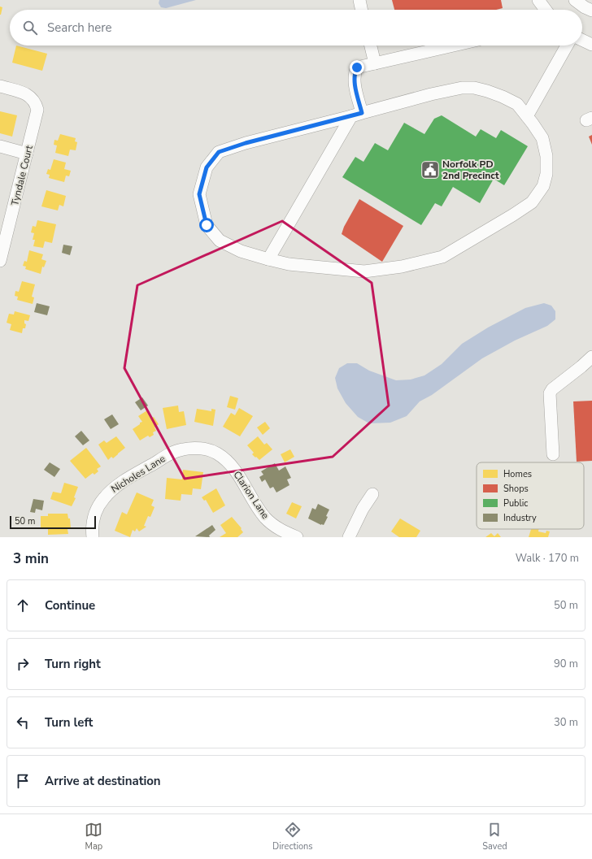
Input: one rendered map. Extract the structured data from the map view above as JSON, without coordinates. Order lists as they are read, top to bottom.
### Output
{
  "streets": {
    "street": ["Tyndale Court", "Nicholes Lane", "Clarion Lane"]
  },
  "crossings": [
    ["Nicholes Lane", "Clarion Lane"]
  ],
  "places": {
    "public building": ["Norfolk PD 2nd Precinct"]
  },
  "legend": [
    "Homes",
    "Shops",
    "Public",
    "Industry"
  ],
  "scale_bar": "50 m",
  "page": {
    "search": "Search here",
    "scale": "50 m",
    "heading": ["3 min", "Walk · 170 m"],
    "list": [
      ["Continue", "50 m"],
      ["Turn right", "90 m"],
      ["Turn left", "30 m"],
      "Arrive at destination"
    ],
    "nav": ["Map", "Directions", "Saved"]
  }
}
